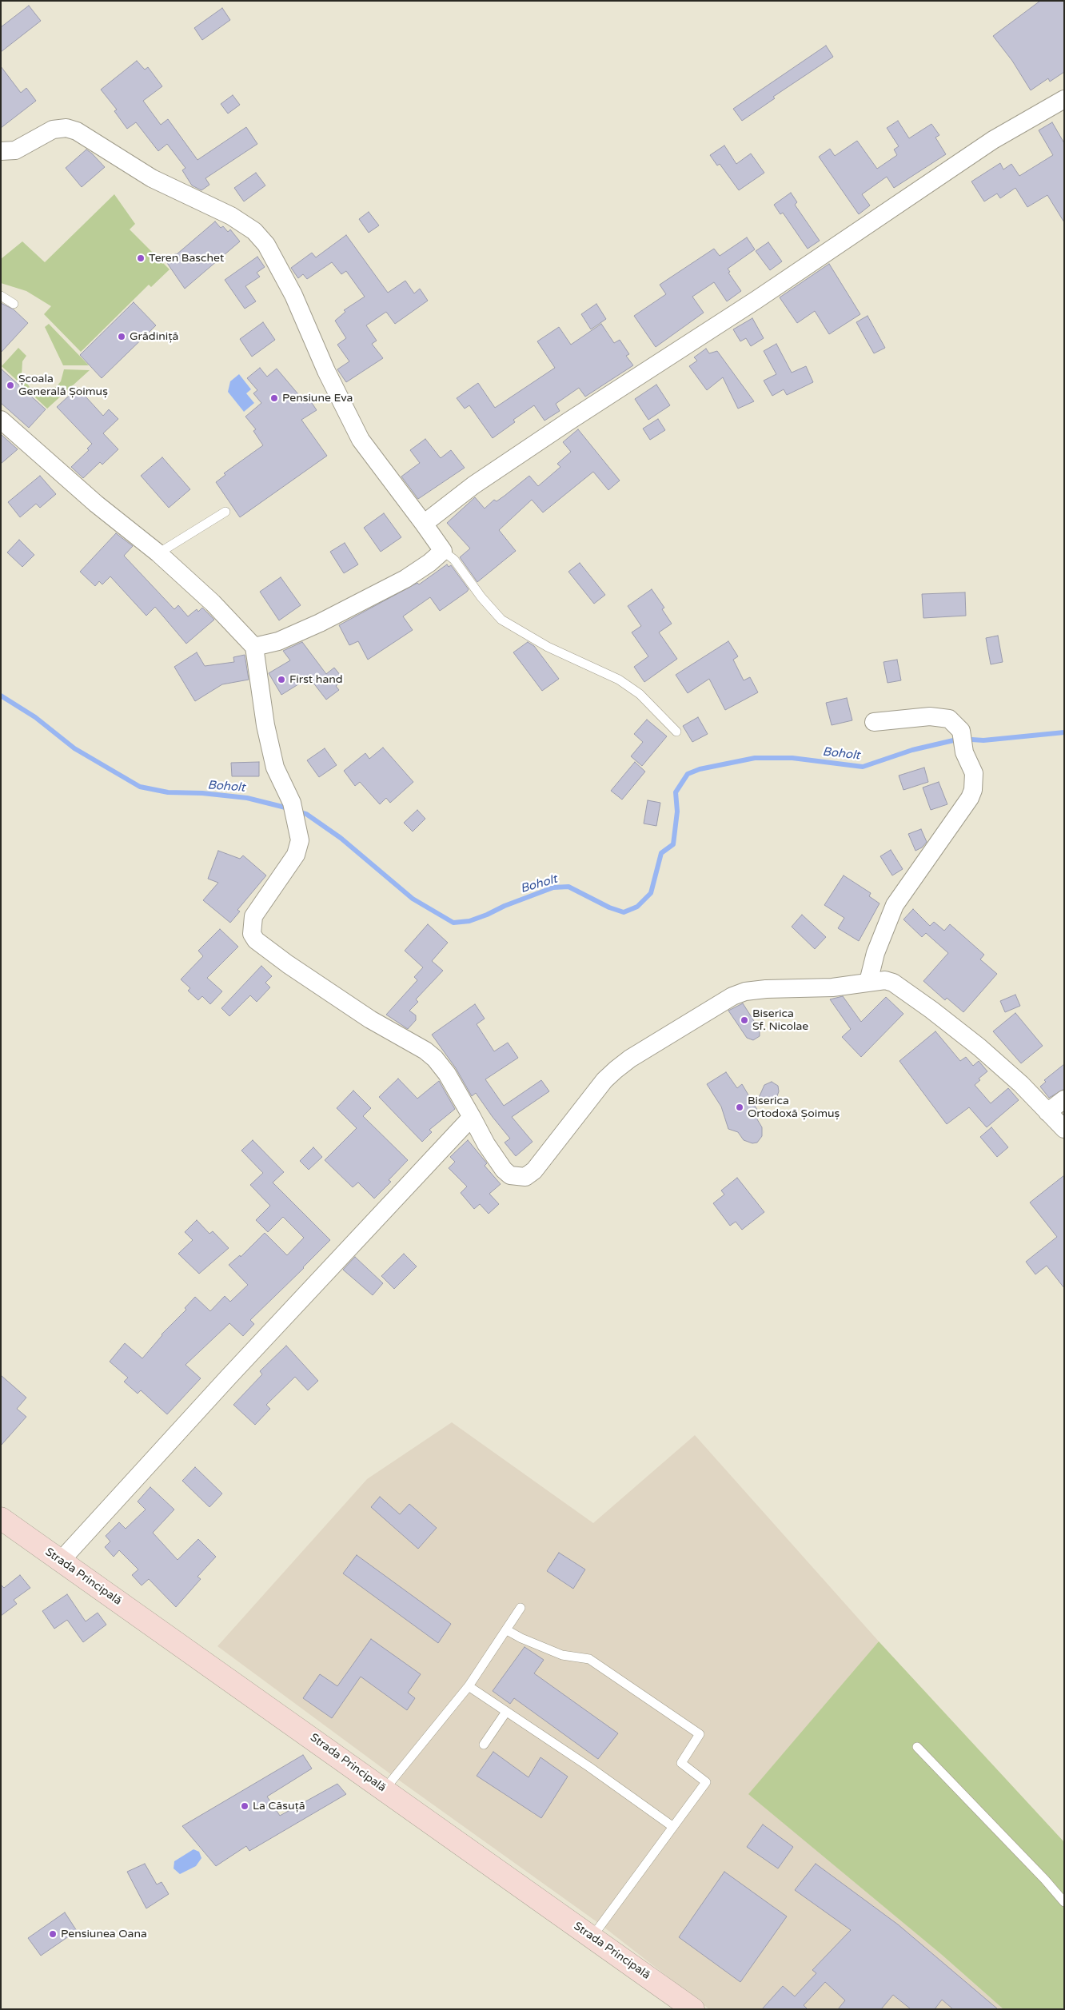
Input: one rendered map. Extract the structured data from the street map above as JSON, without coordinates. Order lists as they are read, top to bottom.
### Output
{
  "streets": {
    "main road": ["Strada Principală"]
  },
  "water": ["Boholt"],
  "places": [
    "Teren Baschet",
    "Grădiniță",
    "Școala Generală Șoimuș",
    "Pensiune Eva",
    "First hand",
    "Biserica Sf. Nicolae",
    "Biserica Ortodoxă Șoimuș",
    "La Căsuță",
    "Pensiunea Oana"
  ]
}
